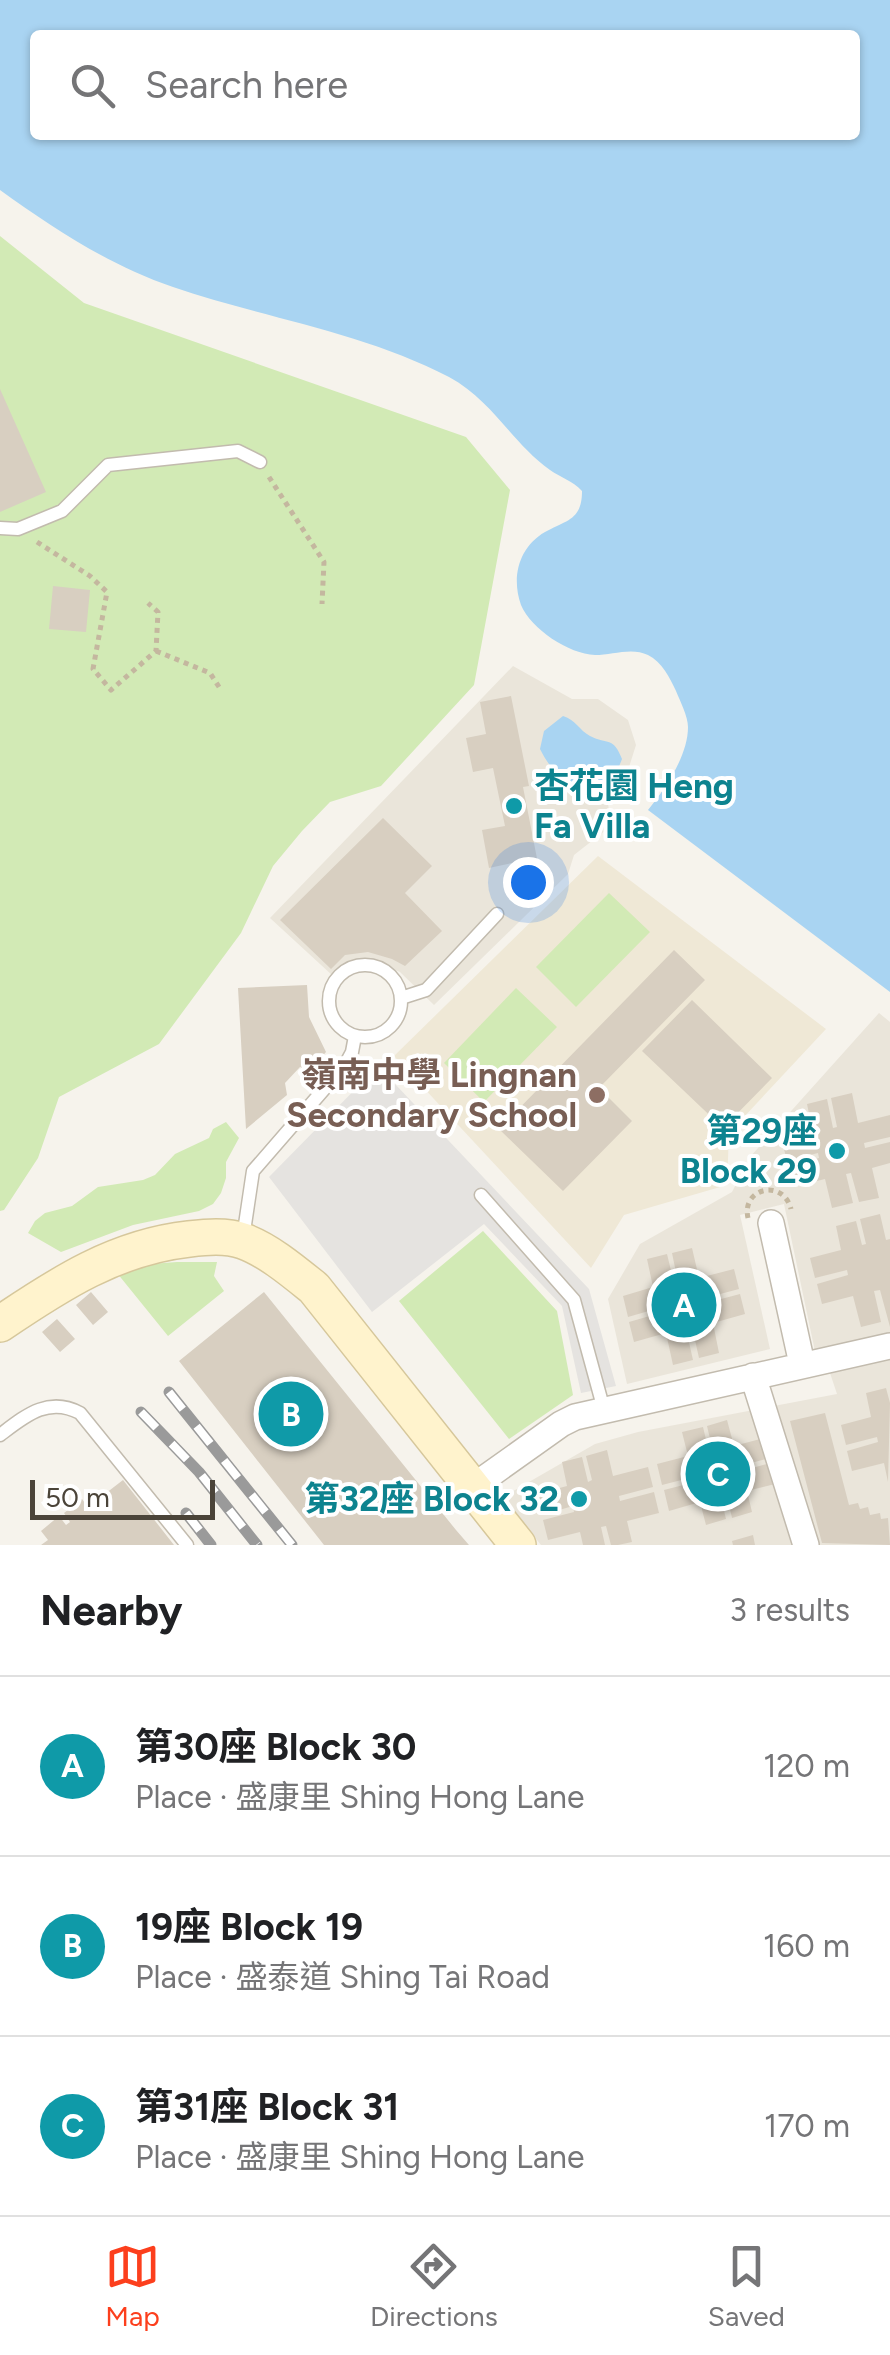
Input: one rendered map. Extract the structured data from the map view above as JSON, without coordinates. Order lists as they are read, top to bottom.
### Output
{
  "places": [
    "杏花園 Heng Fa Villa",
    "嶺南中學 Lingnan Secondary School",
    "第29座 Block 29",
    "第32座 Block 32"
  ],
  "scale_bar": "50 m",
  "page": {
    "search": "Search here",
    "pins": ["A", "B", "C"],
    "scale": "50 m",
    "heading": ["Nearby", "3 results"],
    "list": [
      {
        "mark": "A",
        "name": "第30座 Block 30",
        "note": "Place · 盛康里 Shing Hong Lane",
        "value": "120 m"
      },
      {
        "mark": "B",
        "name": "19座 Block 19",
        "note": "Place · 盛泰道 Shing Tai Road",
        "value": "160 m"
      },
      {
        "mark": "C",
        "name": "第31座 Block 31",
        "note": "Place · 盛康里 Shing Hong Lane",
        "value": "170 m"
      }
    ],
    "nav": ["Map", "Directions", "Saved"]
  }
}
